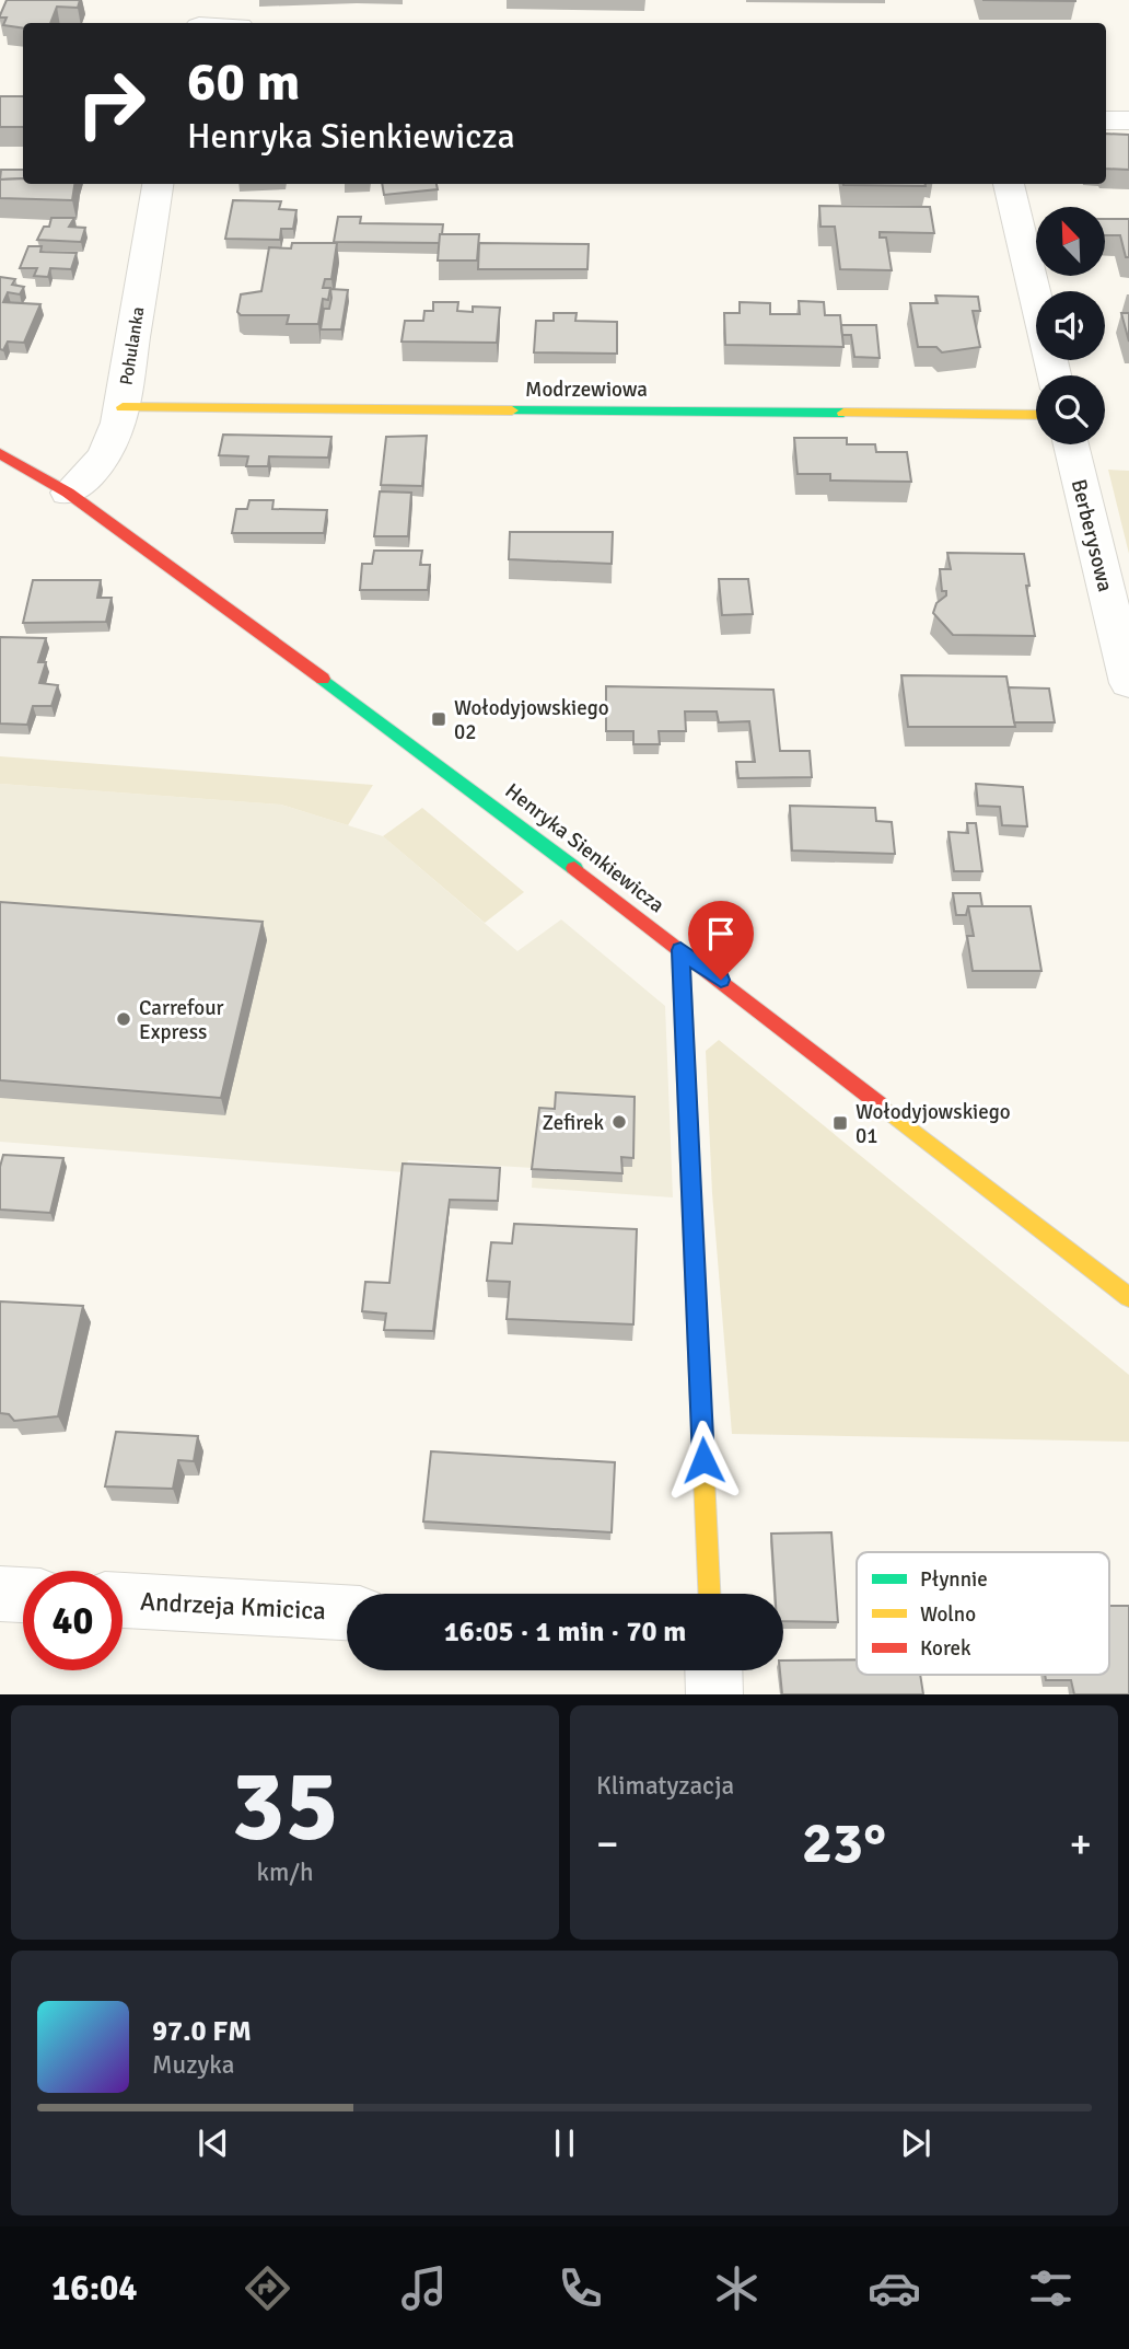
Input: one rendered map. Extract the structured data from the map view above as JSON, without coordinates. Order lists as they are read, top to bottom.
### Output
{
  "streets": {
    "street": [
      "Pohulanka",
      "Modrzewiowa",
      "Berberysowa",
      "Henryka Sienkiewicza",
      "Andrzeja Kmicica"
    ]
  },
  "crossings": [
    ["Pohulanka", "Modrzewiowa"],
    ["Pohulanka", "Henryka Sienkiewicza"]
  ],
  "places": {
    "transit": ["Wołodyjowskiego 02", "Wołodyjowskiego 01"],
    "other": ["Carrefour Express", "Zefirek"]
  },
  "legend": ["Płynnie", "Wolno", "Korek"],
  "north": "top left",
  "page": {
    "turn": ["60 m", "Henryka Sienkiewicza"],
    "limit": "40",
    "trip": "16:05 · 1 min · 70 m",
    "tile": [
      ["35", "km/h"],
      "Klimatyzacja"
    ],
    "heat": ["−", "23°", "+"],
    "song": ["97.0 FM", "Muzyka"],
    "tabs": "16:04"
  }
}
